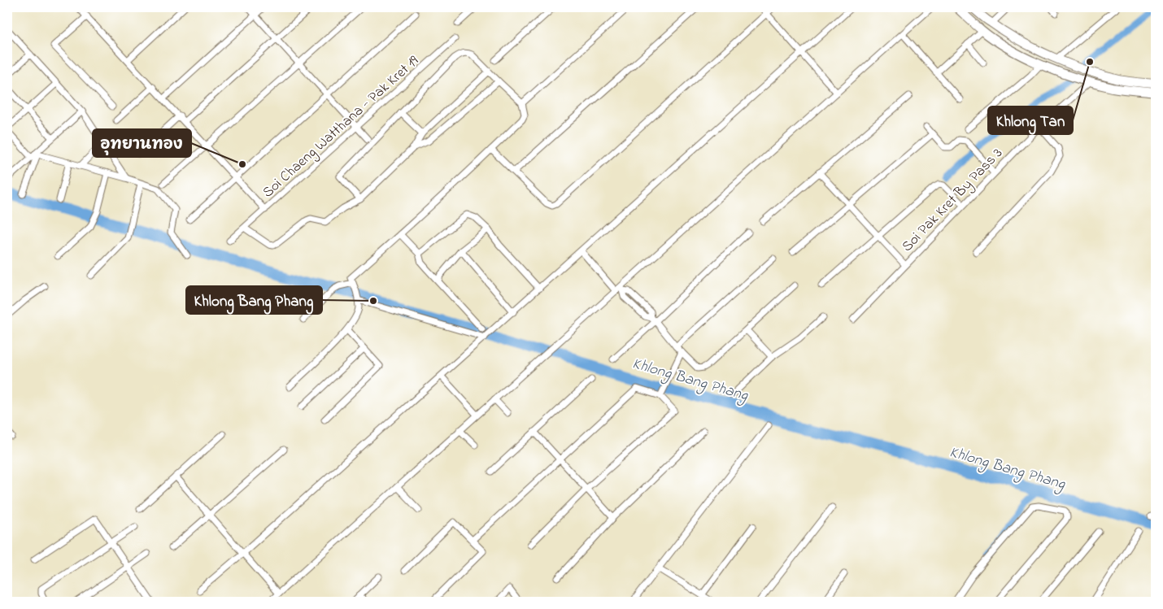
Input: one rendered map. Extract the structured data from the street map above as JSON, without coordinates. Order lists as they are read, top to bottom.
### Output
{
  "streets": {
    "street": ["Soi Chaeng Watthana - Pak Kret 19", "Soi Pak Kret By Pass 3"]
  },
  "water": ["Khlong Bang Phang"],
  "places": ["Khlong Tan", "อุทยานทอง", "Khlong Bang Phang"]
}
